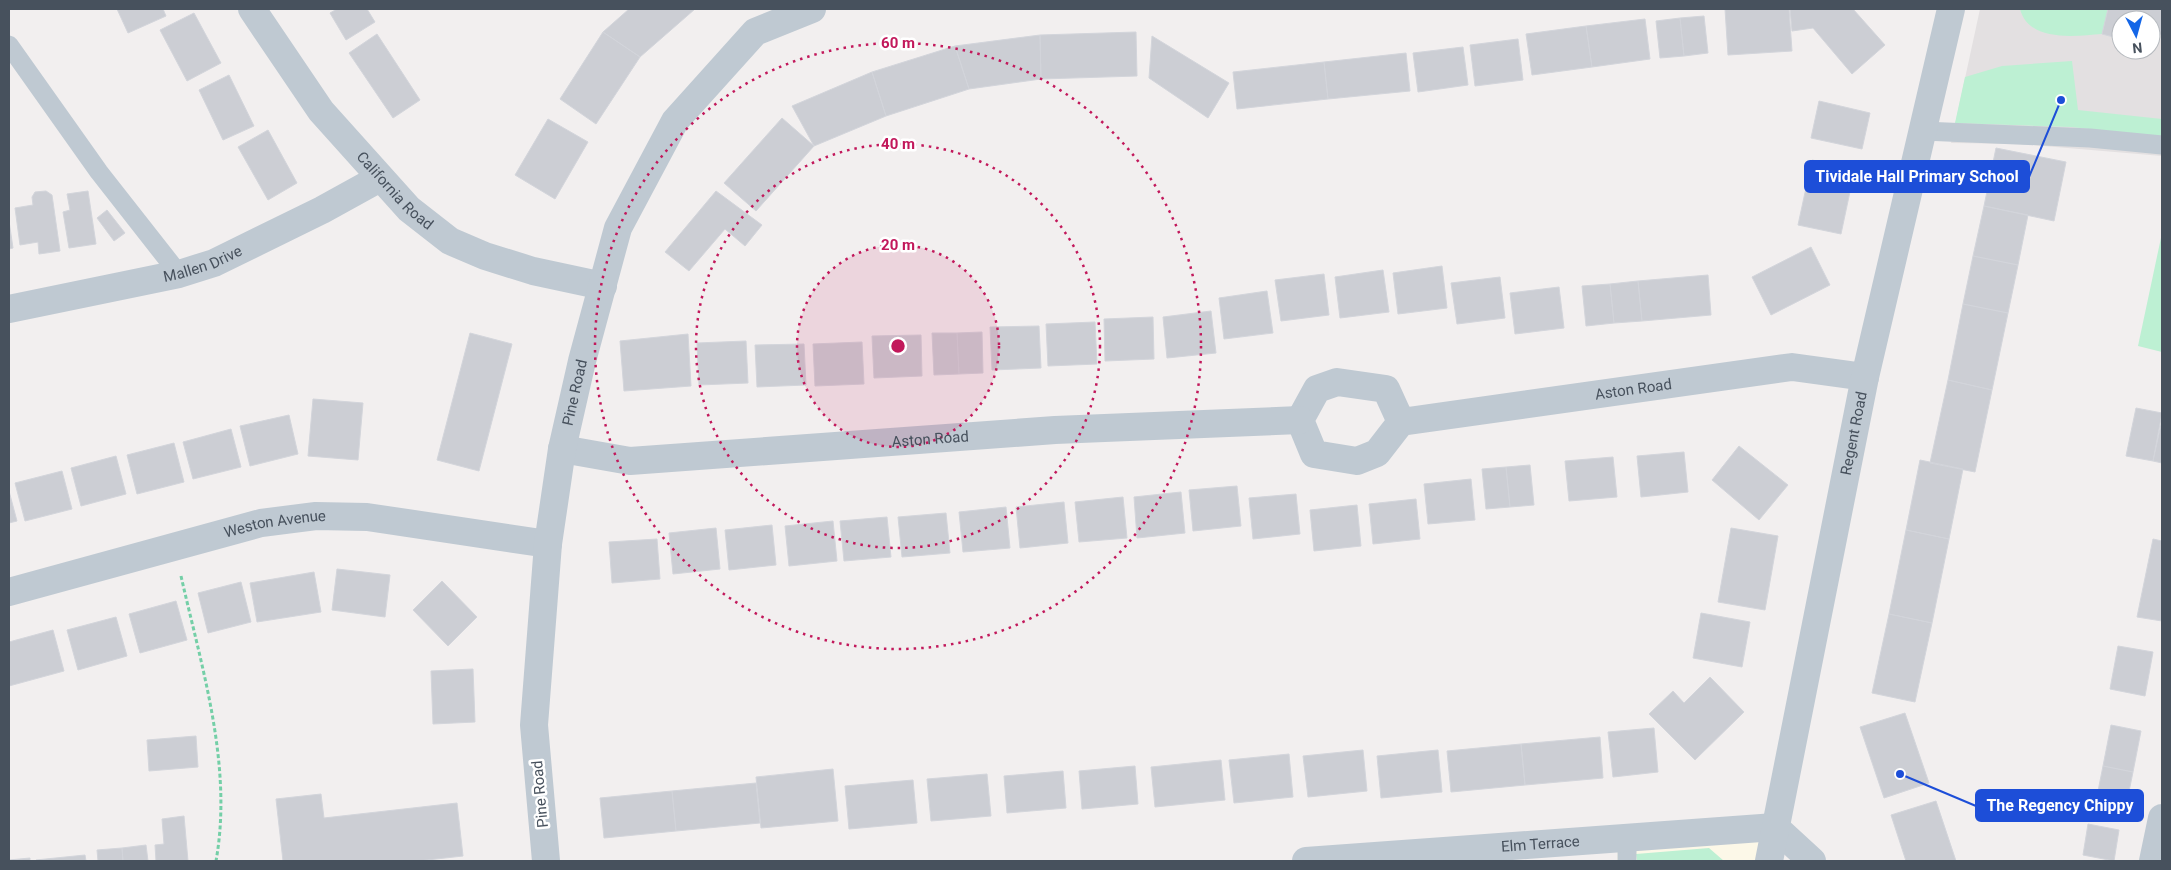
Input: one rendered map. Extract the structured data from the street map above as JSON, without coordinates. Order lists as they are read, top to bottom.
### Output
{
  "streets": {
    "street": [
      "California Road",
      "Mallen Drive",
      "Aston Road",
      "Pine Road",
      "Regent Road",
      "Weston Avenue",
      "Elm Terrace"
    ]
  },
  "crossings": [
    ["California Road", "Mallen Drive"],
    ["California Road", "Pine Road"],
    ["Aston Road", "Pine Road"],
    ["Aston Road", "Regent Road"],
    ["Pine Road", "Weston Avenue"],
    ["Regent Road", "Elm Terrace"]
  ],
  "places": ["Tividale Hall Primary School", "The Regency Chippy"],
  "north": "bottom",
  "rings": ["60 m", "40 m", "20 m"]
}
